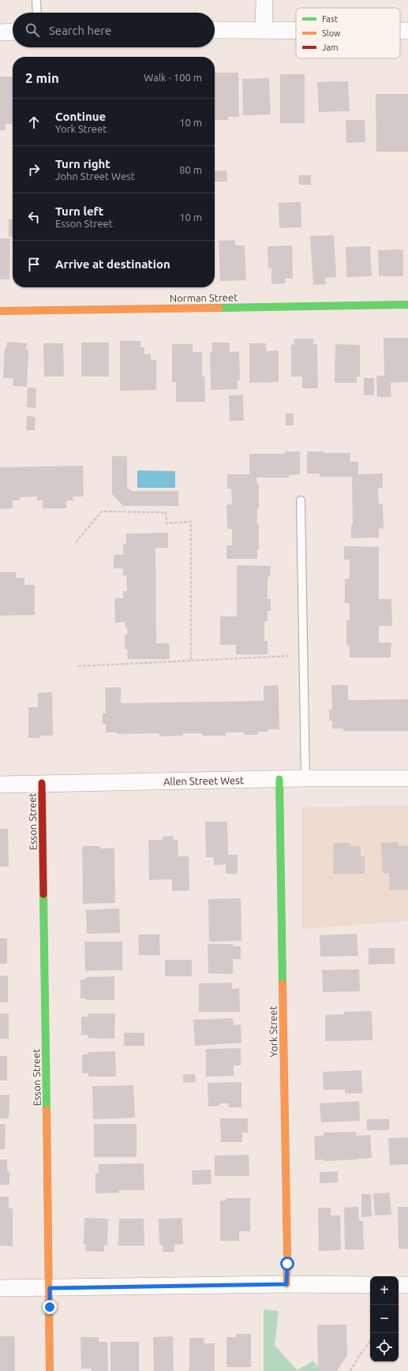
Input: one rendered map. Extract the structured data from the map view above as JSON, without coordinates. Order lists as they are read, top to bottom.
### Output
{
  "streets": {
    "street": [
      "Norman Street",
      "Allen Street West",
      "Esson Street",
      "York Street"
    ]
  },
  "crossings": [
    ["Allen Street West", "Esson Street"],
    ["Allen Street West", "York Street"]
  ],
  "legend": ["Fast", "Slow", "Jam"],
  "page": {
    "search": "Search here",
    "heading": ["2 min", "Walk · 100 m"],
    "list": [
      ["Continue", "York Street", "10 m"],
      ["Turn right", "John Street West", "80 m"],
      ["Turn left", "Esson Street", "10 m"],
      "Arrive at destination"
    ],
    "map_buttons": ["+", "−"]
  }
}
